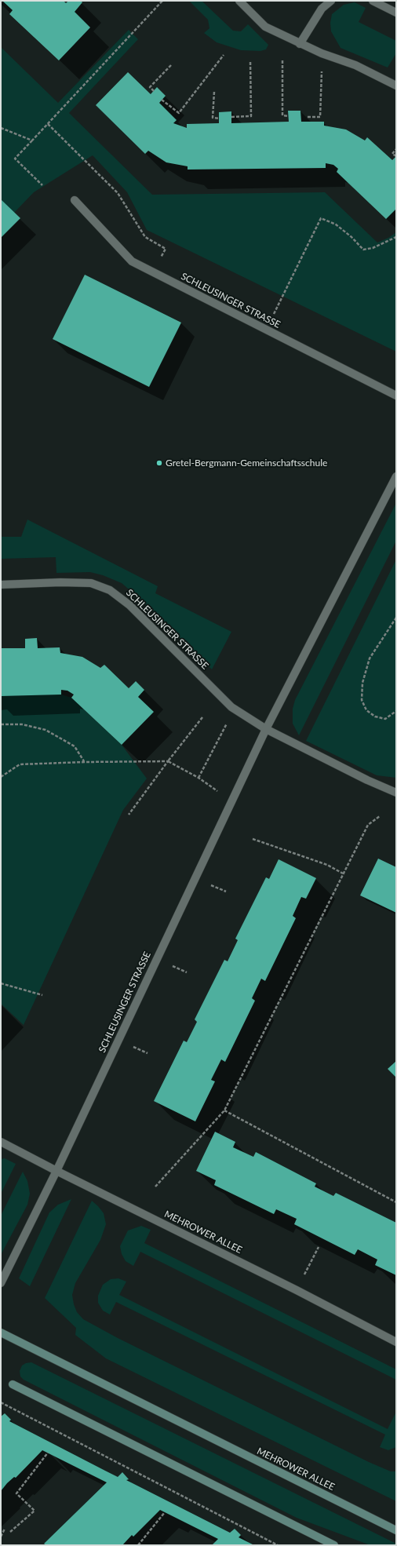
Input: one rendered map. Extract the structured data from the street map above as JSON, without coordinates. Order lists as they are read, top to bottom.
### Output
{
  "streets": {
    "main road": ["MEHROWER ALLEE"],
    "street": ["SCHLEUSINGER STRASSE"]
  },
  "crossings": [
    ["SCHLEUSINGER STRASSE", "MEHROWER ALLEE"]
  ],
  "places": ["Gretel-Bergmann-Gemeinschaftsschule"]
}
